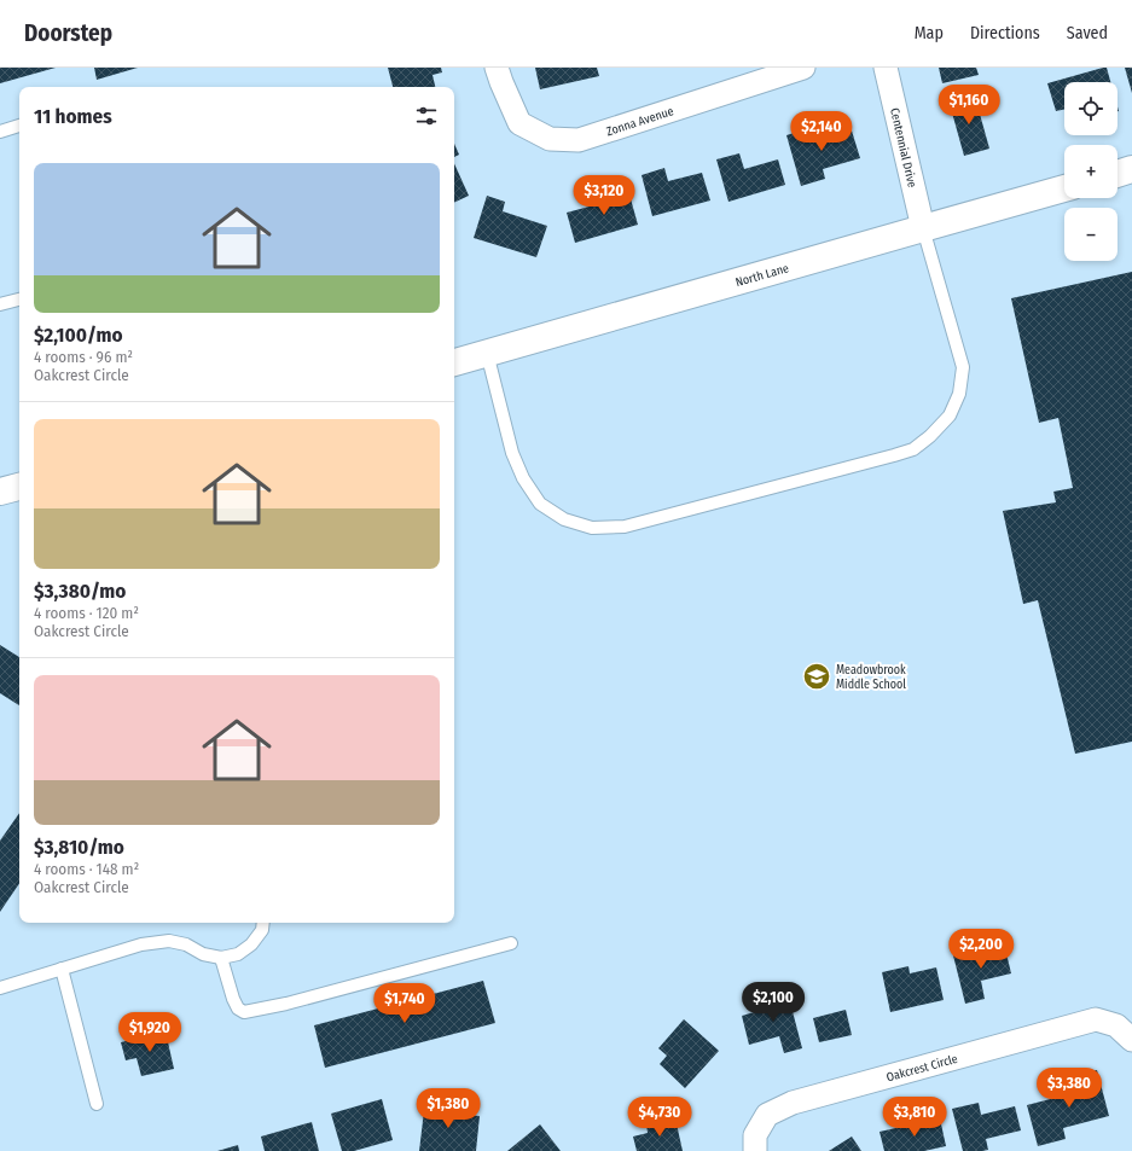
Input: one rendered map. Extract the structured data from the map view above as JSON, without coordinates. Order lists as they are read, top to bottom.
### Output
{
  "streets": {
    "street": [
      "Zonna Avenue",
      "Centennial Drive",
      "North Lane",
      "Oakcrest Circle"
    ]
  },
  "crossings": [
    ["Centennial Drive", "North Lane"]
  ],
  "places": {
    "school or university": ["Meadowbrook Middle School"]
  },
  "page": {
    "header": "Doorstep",
    "nav": ["Map", "Directions", "Saved"],
    "map_buttons": ["+", "−"],
    "price": [
      "$1,160",
      "$2,140",
      "$3,120",
      "$2,200",
      "$2,100",
      "$1,740",
      "$1,920",
      "$3,380",
      "$1,380",
      "$4,730",
      "$3,810"
    ],
    "heading": "11 homes",
    "list": [
      {
        "name": "$2,100/mo",
        "note": "4 rooms · 96 m² · Oakcrest Circle"
      },
      {
        "name": "$3,380/mo",
        "note": "4 rooms · 120 m² · Oakcrest Circle"
      },
      {
        "name": "$3,810/mo",
        "note": "4 rooms · 148 m² · Oakcrest Circle"
      }
    ]
  }
}
